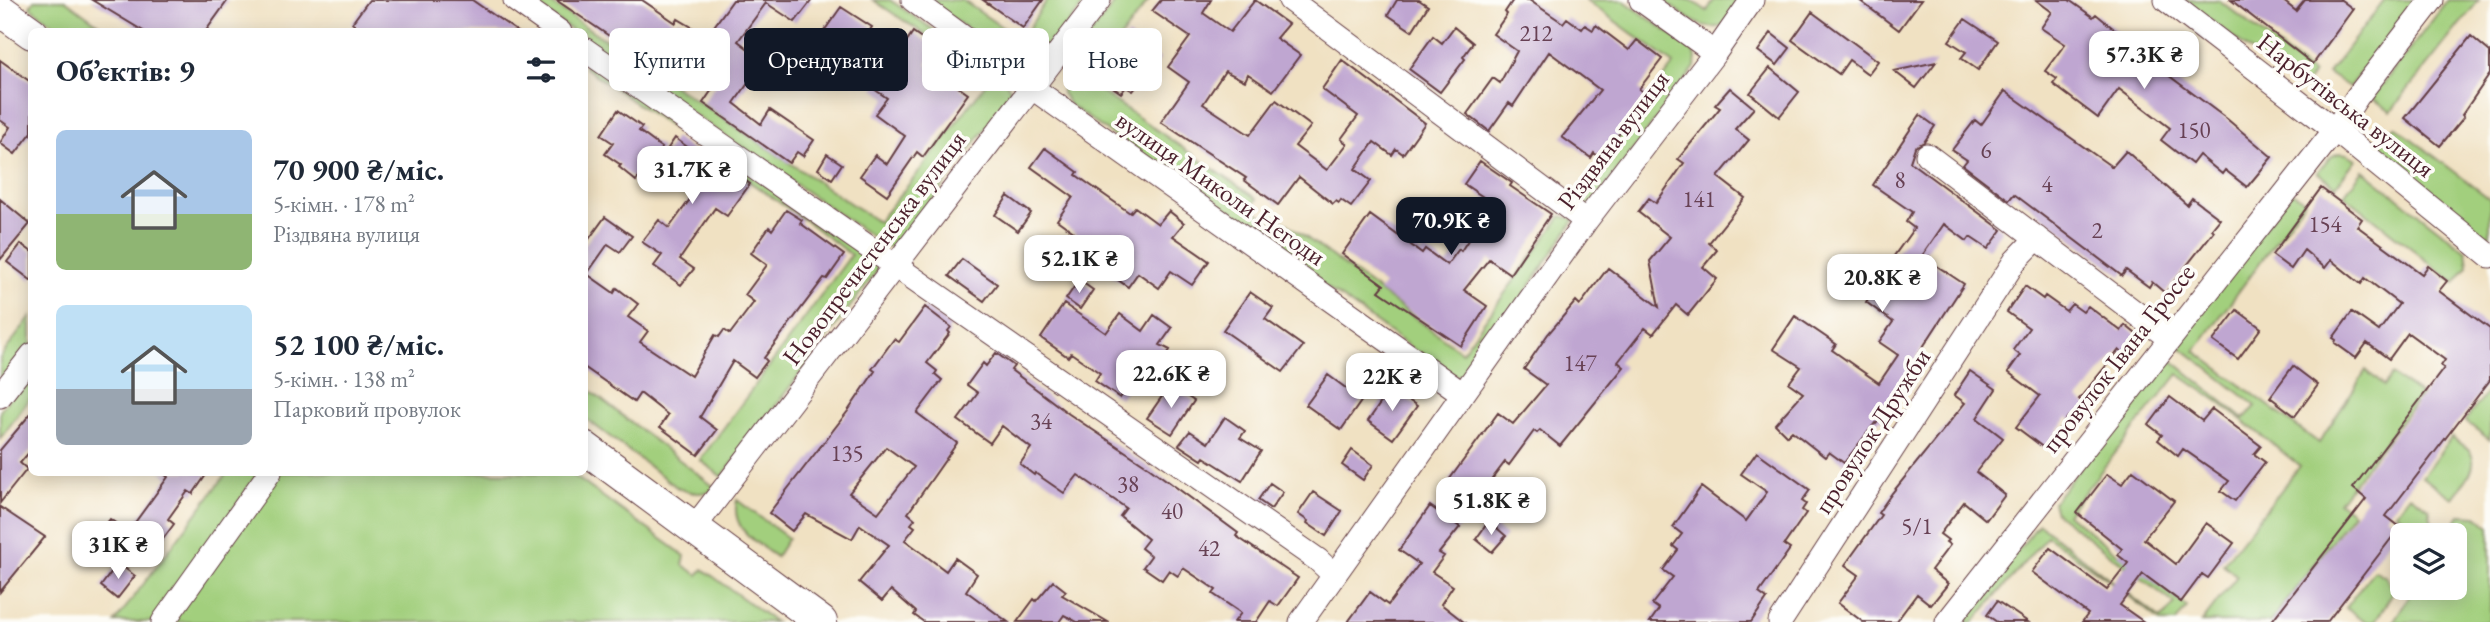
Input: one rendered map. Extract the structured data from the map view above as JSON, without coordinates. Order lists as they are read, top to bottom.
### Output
{
  "streets": {
    "street": [
      "Нарбутівська вулиця",
      "Різдвяна вулиця",
      "вулиця Миколи Негоди",
      "Новопречистенська вулиця",
      "провулок Івана Гроссе",
      "провулок Дружби"
    ]
  },
  "crossings": [
    ["Нарбутівська вулиця", "провулок Івана Гроссе"],
    ["Різдвяна вулиця", "вулиця Миколи Негоди"]
  ],
  "house_numbers": [
    "212",
    "150",
    "6",
    "8",
    "4",
    "141",
    "154",
    "2",
    "147",
    "34",
    "135",
    "38",
    "40",
    "5/1",
    "42"
  ],
  "page": {
    "chip": [
      "Купити",
      "Орендувати",
      "Фільтри",
      "Нове"
    ],
    "heading": "Об’єктів: 9",
    "price": [
      "57.3K ₴",
      "31.7K ₴",
      "70.9K ₴",
      "52.1K ₴",
      "20.8K ₴",
      "22.6K ₴",
      "22K ₴",
      "51.8K ₴",
      "31K ₴"
    ],
    "list": [
      {
        "name": "70 900 ₴/міс.",
        "note": "5-кімн. · 178 m² · Різдвяна вулиця"
      },
      {
        "name": "52 100 ₴/міс.",
        "note": "5-кімн. · 138 m² · Парковий провулок"
      }
    ]
  }
}
